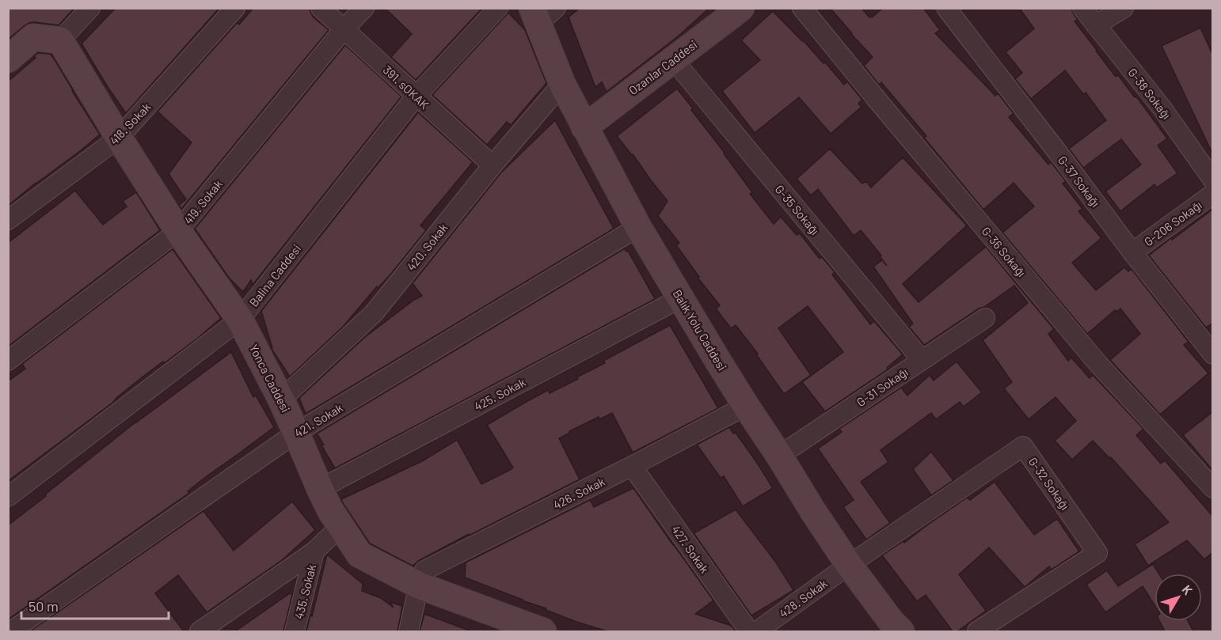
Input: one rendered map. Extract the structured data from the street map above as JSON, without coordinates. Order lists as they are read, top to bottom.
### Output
{
  "streets": {
    "street": [
      "Ozanlar Caddesi",
      "391. sOKAK",
      "G-38 Sokağı",
      "418. Sokak",
      "G-37 Sokağı",
      "419. Sokak",
      "G-35 Sokağı",
      "G-206 Sokağı",
      "420. Sokak",
      "G-36 Sokağı",
      "Balina Caddesi",
      "Balık Yolu Caddesi",
      "Yonca Caddesi",
      "G-31 Sokağı",
      "425. Sokak",
      "421. Sokak",
      "G-32 Sokağı",
      "426. Sokak",
      "427. Sokak",
      "435. Sokak",
      "428. Sokak"
    ]
  },
  "crossings": [
    ["Ozanlar Caddesi", "G-35 Sokağı"],
    ["Ozanlar Caddesi", "Balık Yolu Caddesi"],
    ["391. sOKAK", "419. Sokak"],
    ["391. sOKAK", "420. Sokak"],
    ["391. sOKAK", "Balina Caddesi"],
    ["418. Sokak", "Yonca Caddesi"],
    ["G-37 Sokağı", "G-206 Sokağı"],
    ["419. Sokak", "Yonca Caddesi"],
    ["G-35 Sokağı", "G-31 Sokağı"],
    ["420. Sokak", "Balık Yolu Caddesi"],
    ["420. Sokak", "Yonca Caddesi"],
    ["Balina Caddesi", "Yonca Caddesi"],
    ["Balık Yolu Caddesi", "G-31 Sokağı"],
    ["Balık Yolu Caddesi", "425. Sokak"],
    ["Balık Yolu Caddesi", "421. Sokak"],
    ["Balık Yolu Caddesi", "G-32 Sokağı"],
    ["Balık Yolu Caddesi", "426. Sokak"],
    ["Balık Yolu Caddesi", "428. Sokak"],
    ["Yonca Caddesi", "425. Sokak"],
    ["Yonca Caddesi", "421. Sokak"],
    ["Yonca Caddesi", "426. Sokak"],
    ["G-32 Sokağı", "428. Sokak"],
    ["426. Sokak", "427. Sokak"]
  ],
  "scale_bar": "50 m",
  "north": "top right"
}
